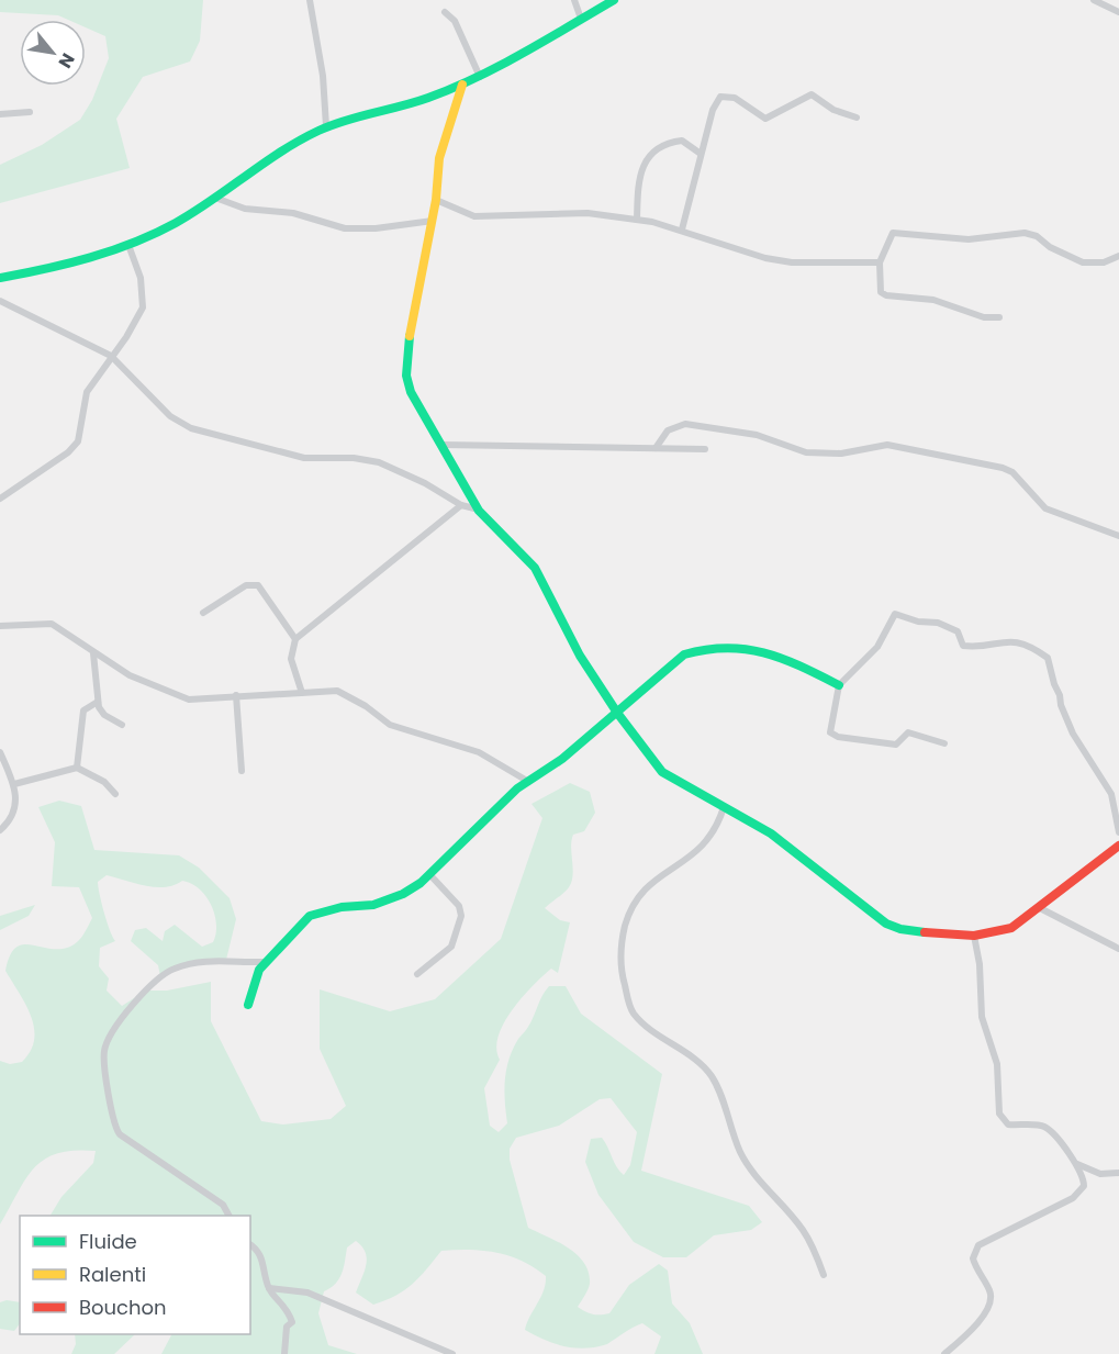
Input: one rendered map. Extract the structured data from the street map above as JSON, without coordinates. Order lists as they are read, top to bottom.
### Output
{
  "legend": ["Fluide", "Ralenti", "Bouchon"],
  "north": "bottom right"
}
